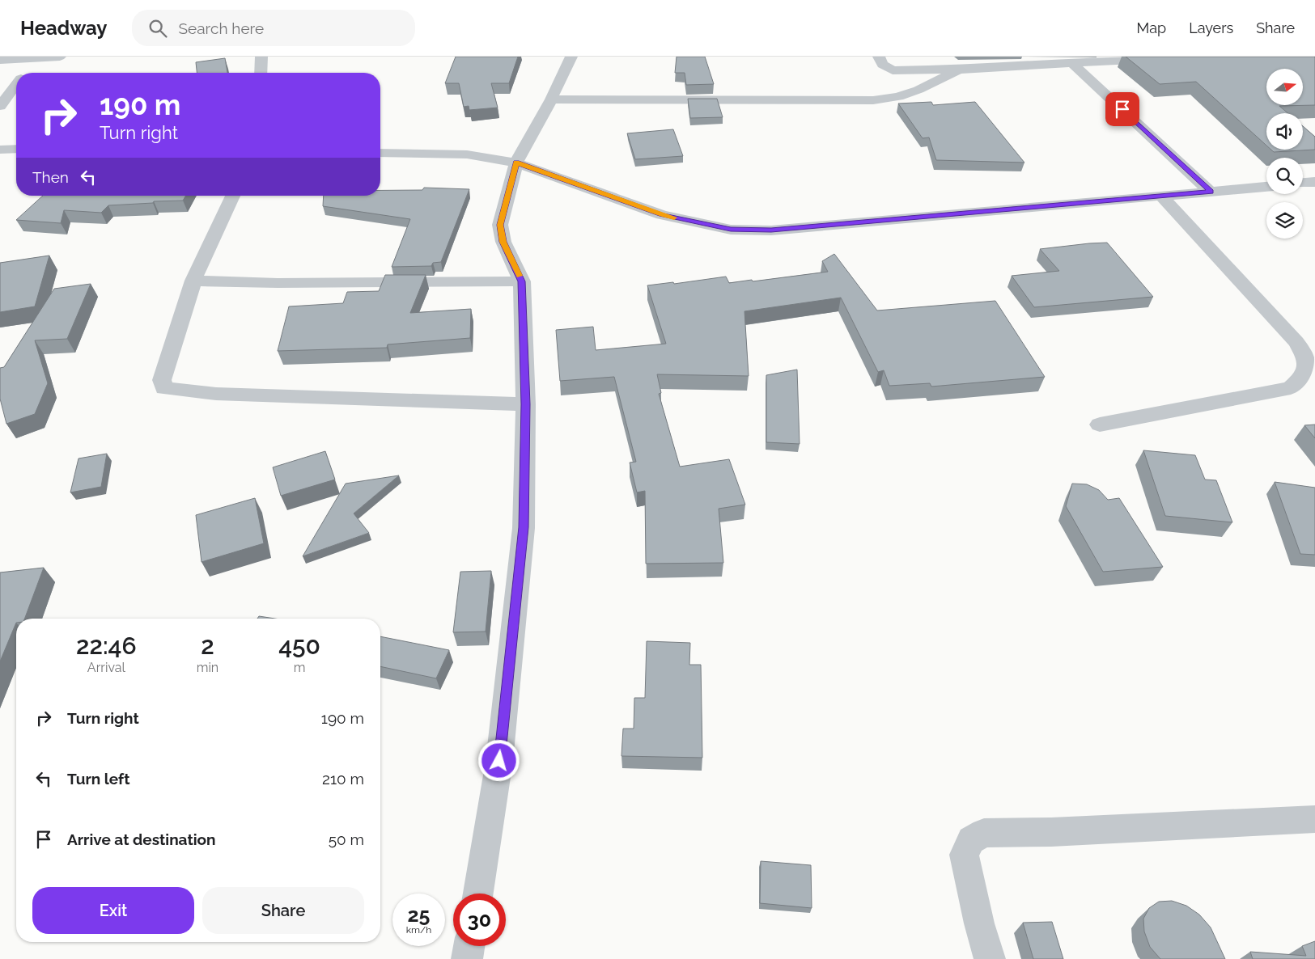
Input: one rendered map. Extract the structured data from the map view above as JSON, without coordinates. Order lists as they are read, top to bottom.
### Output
{
  "north": "right",
  "page": {
    "header": "Headway",
    "search": "Search here",
    "nav": ["Map", "Layers", "Share"],
    "turn": ["190 m", "Turn right"],
    "then": "Then",
    "eta": [
      "22:46",
      "Arrival",
      "2",
      "min",
      "450",
      "m"
    ],
    "list": [
      {
        "name": "Turn right",
        "value": "190 m"
      },
      {
        "name": "Turn left",
        "value": "210 m"
      },
      {
        "name": "Arrive at destination",
        "value": "50 m"
      }
    ],
    "buttons": ["Exit", "Share"],
    "speed": "25 km/h",
    "limit": "30"
  }
}
